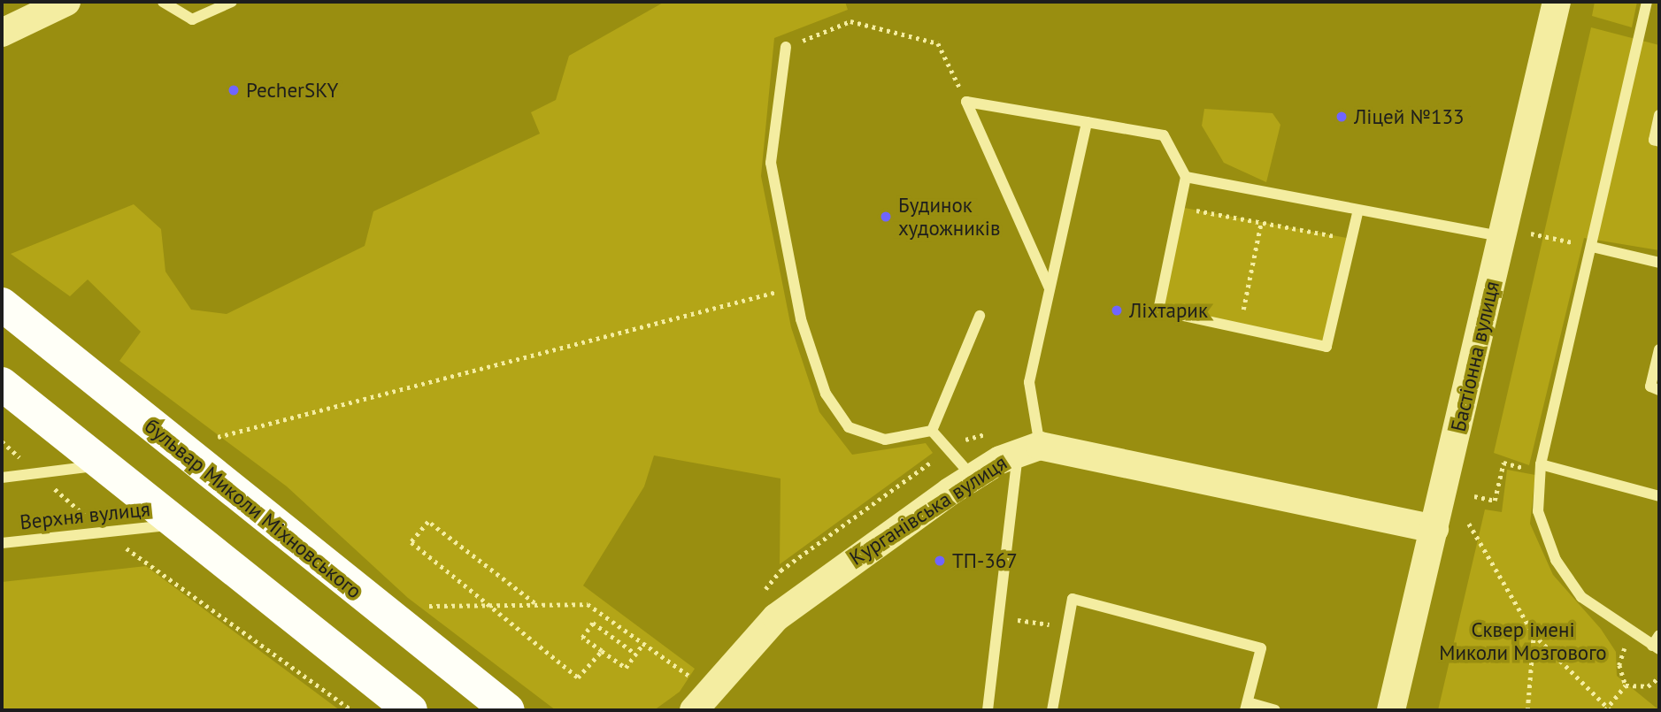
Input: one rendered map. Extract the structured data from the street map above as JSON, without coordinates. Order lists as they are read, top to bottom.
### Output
{
  "streets": {
    "highway": ["бульвар Миколи Міхновського"],
    "street": ["Бастіонна вулиця", "Курганівська вулиця"],
    "lane": ["Верхня вулиця"]
  },
  "parks": ["Сквер імені Миколи Мозгового"],
  "places": [
    "PecherSKY",
    "Ліцей №133",
    "Будинок художників",
    "Ліхтарик",
    "ТП-367"
  ]
}
